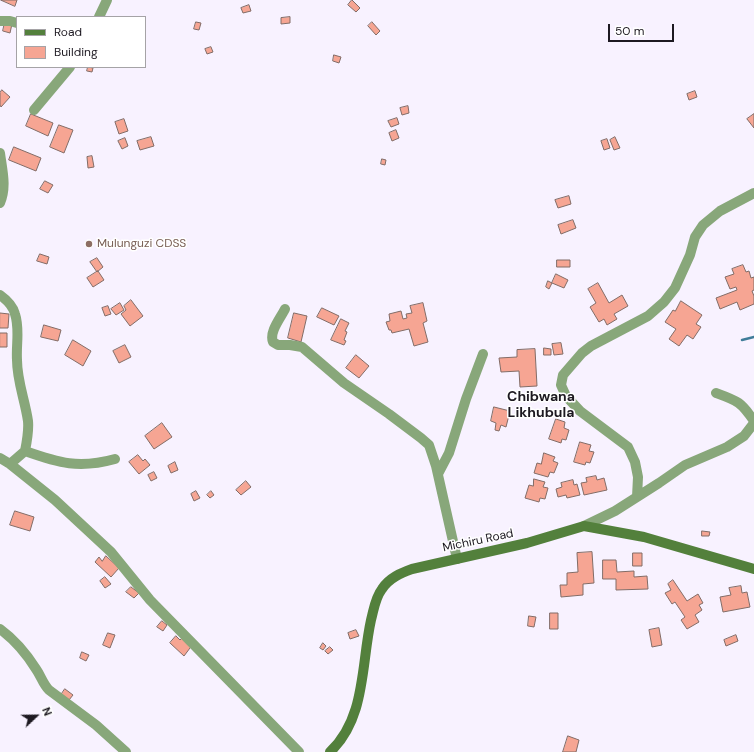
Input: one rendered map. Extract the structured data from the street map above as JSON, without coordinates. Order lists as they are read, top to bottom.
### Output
{
  "streets": {
    "street": ["Michiru Road"]
  },
  "districts": ["Chibwana Likhubula"],
  "places": ["Mulunguzi CDSS"],
  "legend": ["Road", "Building"],
  "scale_bar": "50 m",
  "north": "right"
}
